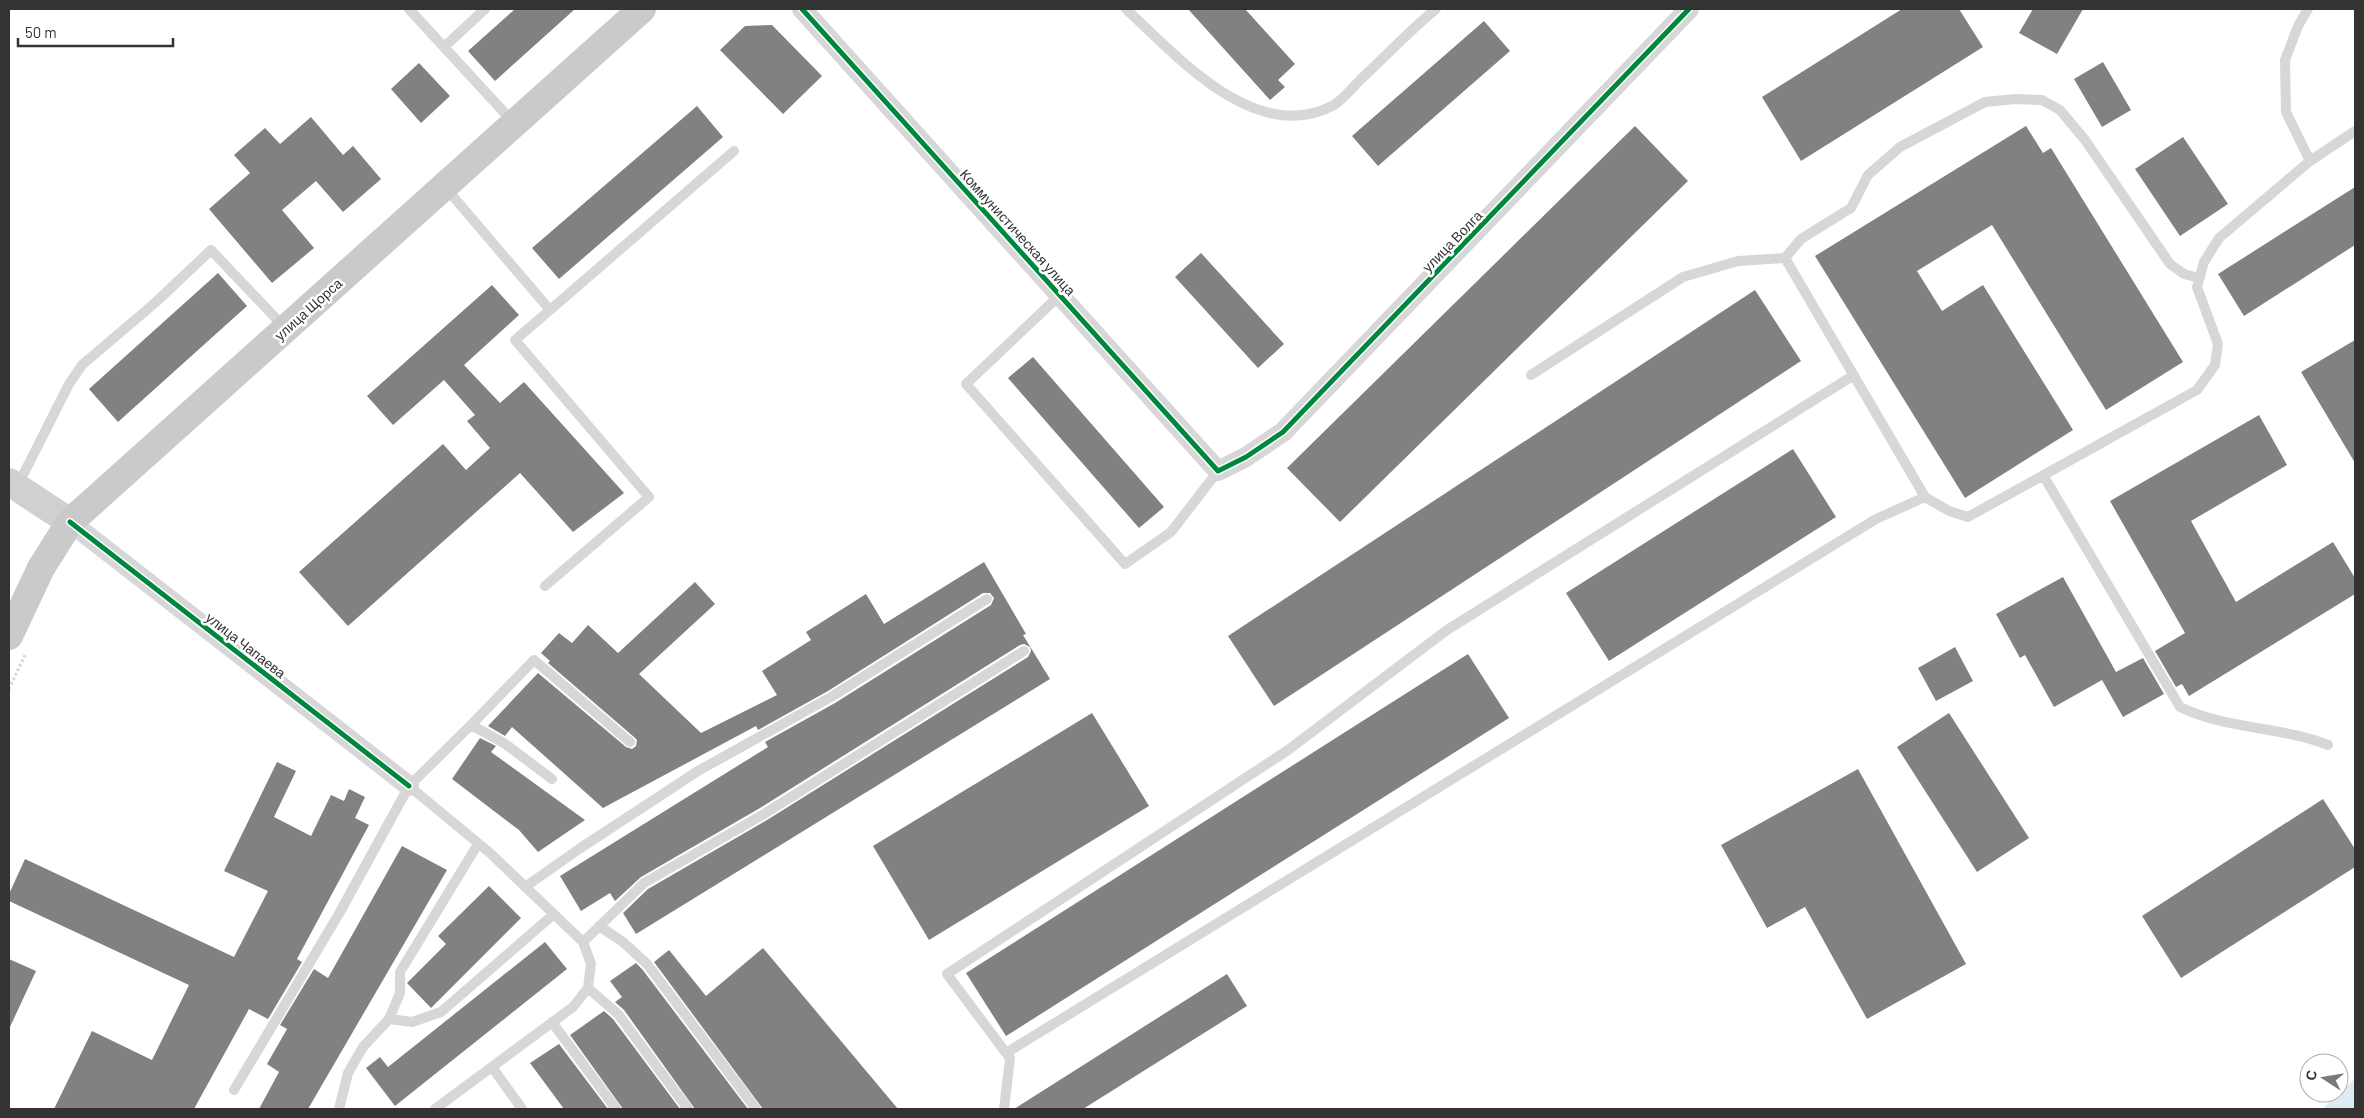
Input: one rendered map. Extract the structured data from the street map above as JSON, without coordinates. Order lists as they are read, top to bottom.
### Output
{
  "streets": {
    "main road": ["улица Щорса", "улица Чапаева"],
    "street": ["Коммунистическая улица", "улица Волга"]
  },
  "crossings": [
    ["Коммунистическая улица", "улица Волга"],
    ["улица Щорса", "улица Чапаева"]
  ],
  "scale_bar": "50 m",
  "north": "left"
}
